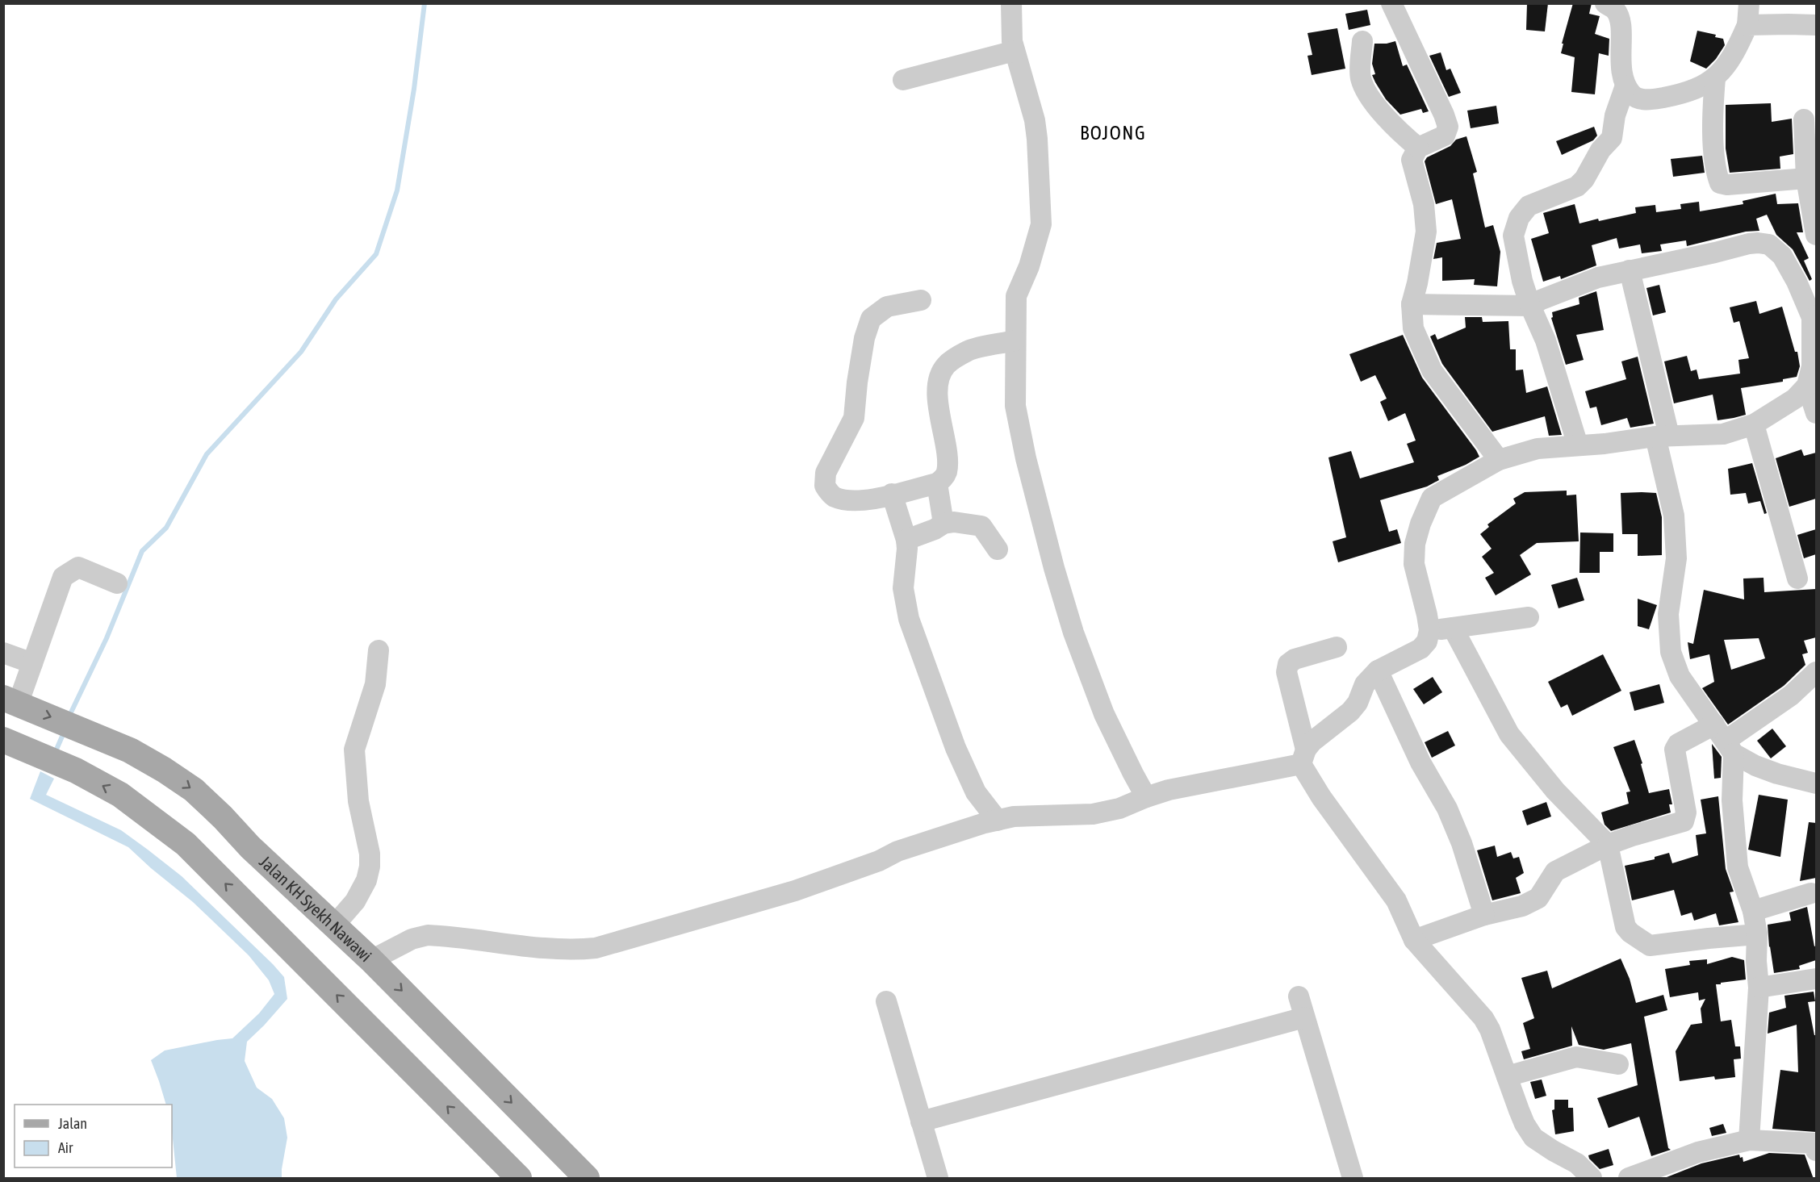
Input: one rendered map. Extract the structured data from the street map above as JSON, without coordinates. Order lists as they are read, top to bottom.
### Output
{
  "streets": {
    "main road": ["Jalan KH Syekh Nawawi"]
  },
  "districts": ["BOJONG"],
  "legend": ["Jalan", "Air"]
}
